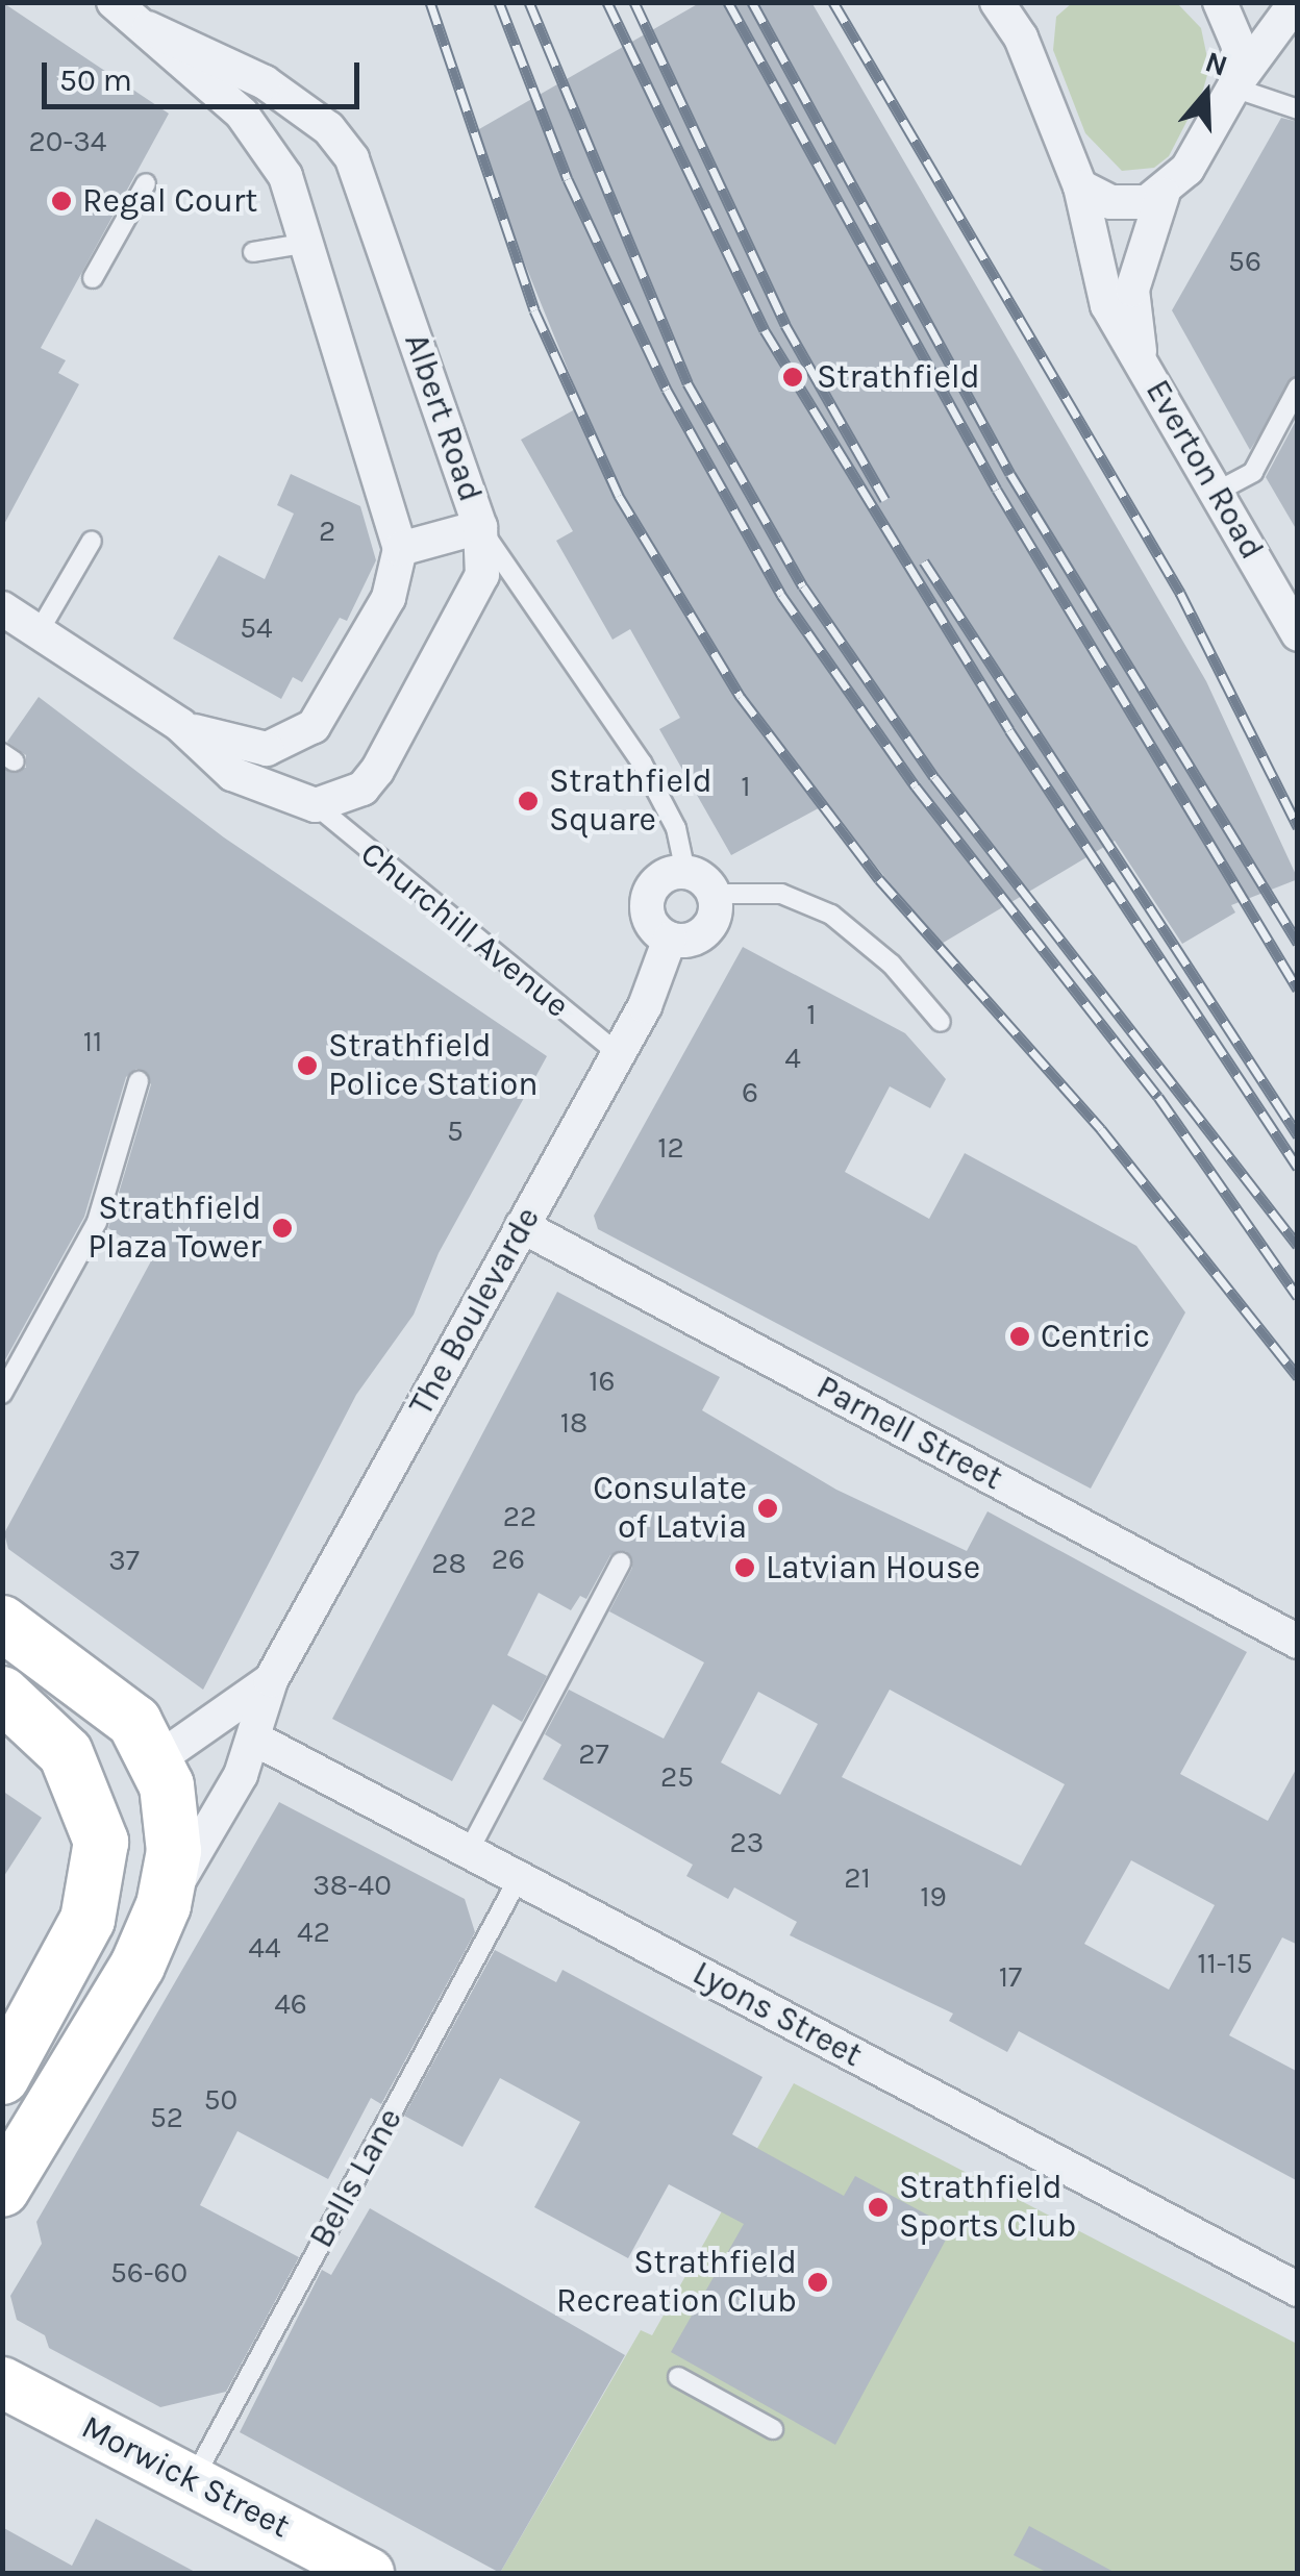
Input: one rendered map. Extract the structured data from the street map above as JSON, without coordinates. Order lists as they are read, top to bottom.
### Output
{
  "streets": {
    "main road": ["The Boulevarde", "Morwick Street"],
    "street": [
      "Albert Road",
      "Everton Road",
      "Parnell Street",
      "Lyons Street"
    ],
    "lane": ["Churchill Avenue", "Bells Lane"]
  },
  "crossings": [
    ["Albert Road", "The Boulevarde"],
    ["Churchill Avenue", "The Boulevarde"],
    ["The Boulevarde", "Parnell Street"],
    ["The Boulevarde", "Lyons Street"],
    ["Lyons Street", "Bells Lane"],
    ["Bells Lane", "Morwick Street"]
  ],
  "places": [
    "Regal Court",
    "Strathfield",
    "Strathfield Square",
    "Strathfield Police Station",
    "Strathfield Plaza Tower",
    "Centric",
    "Consulate of Latvia",
    "Latvian House",
    "Strathfield Sports Club",
    "Strathfield Recreation Club"
  ],
  "house_numbers": [
    "20-34",
    "56",
    "2",
    "54",
    "1",
    "1",
    "11",
    "4",
    "6",
    "5",
    "12",
    "16",
    "18",
    "22",
    "26",
    "37",
    "28",
    "27",
    "25",
    "23",
    "21",
    "38-40",
    "19",
    "42",
    "44",
    "11-15",
    "17",
    "46",
    "50",
    "52",
    "56-60"
  ],
  "scale_bar": "50 m",
  "north": "top"
}
